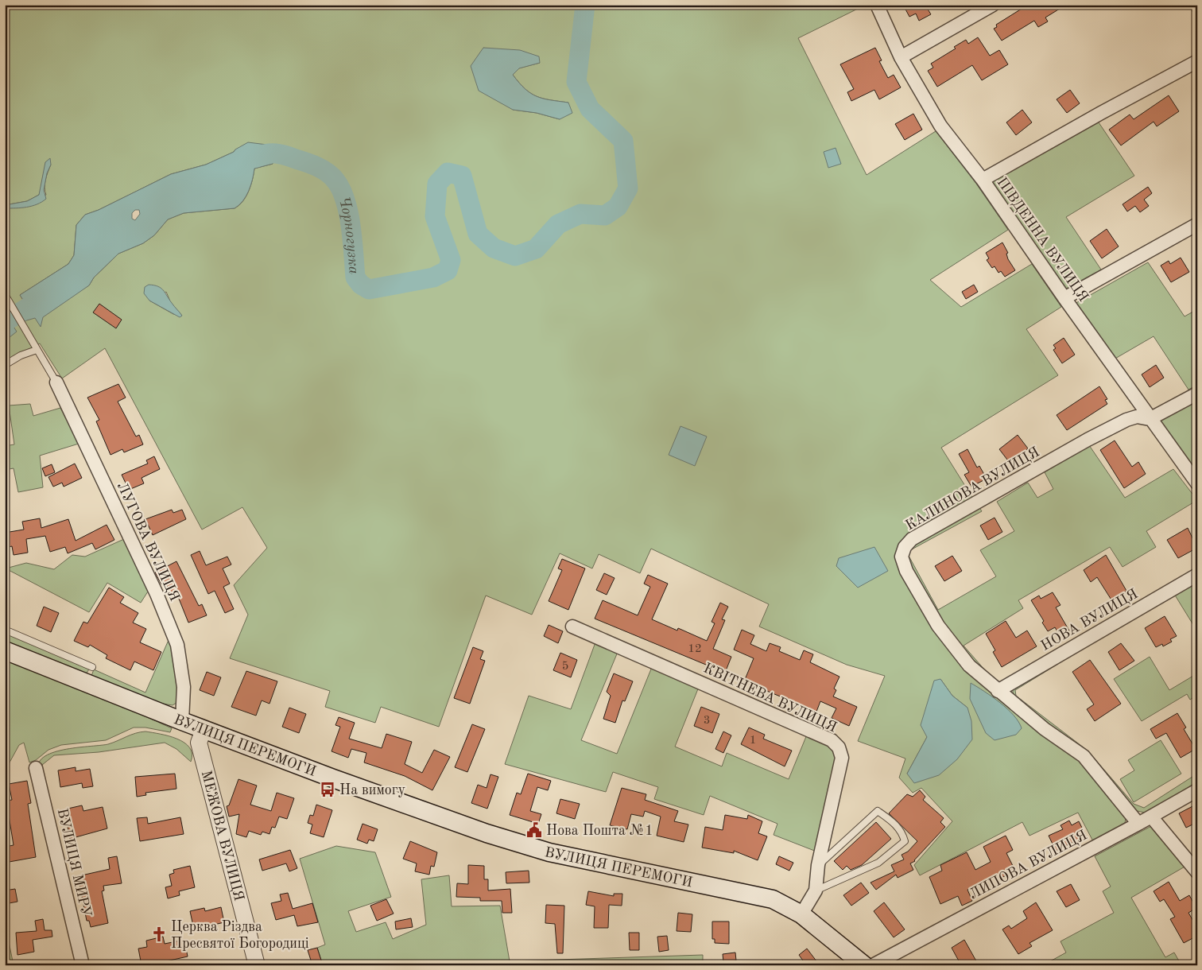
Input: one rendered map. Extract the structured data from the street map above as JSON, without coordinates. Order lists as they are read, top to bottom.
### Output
{
  "streets": {
    "main road": ["ВУЛИЦЯ ПЕРЕМОГИ"],
    "street": [
      "ПІВДЕННА ВУЛИЦЯ",
      "КАЛИНОВА ВУЛИЦЯ",
      "ЛУГОВА ВУЛИЦЯ",
      "НОВА ВУЛИЦЯ",
      "КВІТНЕВА ВУЛИЦЯ",
      "МЕЖОВА ВУЛИЦЯ",
      "ВУЛИЦЯ МИРУ",
      "ЛИПОВА ВУЛИЦЯ"
    ]
  },
  "crossings": [
    ["ПІВДЕННА ВУЛИЦЯ", "КАЛИНОВА ВУЛИЦЯ"],
    ["КАЛИНОВА ВУЛИЦЯ", "НОВА ВУЛИЦЯ"],
    ["КАЛИНОВА ВУЛИЦЯ", "ЛИПОВА ВУЛИЦЯ"],
    ["ЛУГОВА ВУЛИЦЯ", "ВУЛИЦЯ ПЕРЕМОГИ"],
    ["КВІТНЕВА ВУЛИЦЯ", "ВУЛИЦЯ ПЕРЕМОГИ"],
    ["ВУЛИЦЯ ПЕРЕМОГИ", "МЕЖОВА ВУЛИЦЯ"]
  ],
  "water": ["Чорногузка"],
  "places": {
    "bus stop": ["На вимогу"],
    "public building": ["Нова Пошта №1"],
    "church": ["Церква Різдва Пресвятої Богородиці"]
  },
  "house_numbers": [
    "12",
    "5",
    "3",
    "1"
  ]
}
